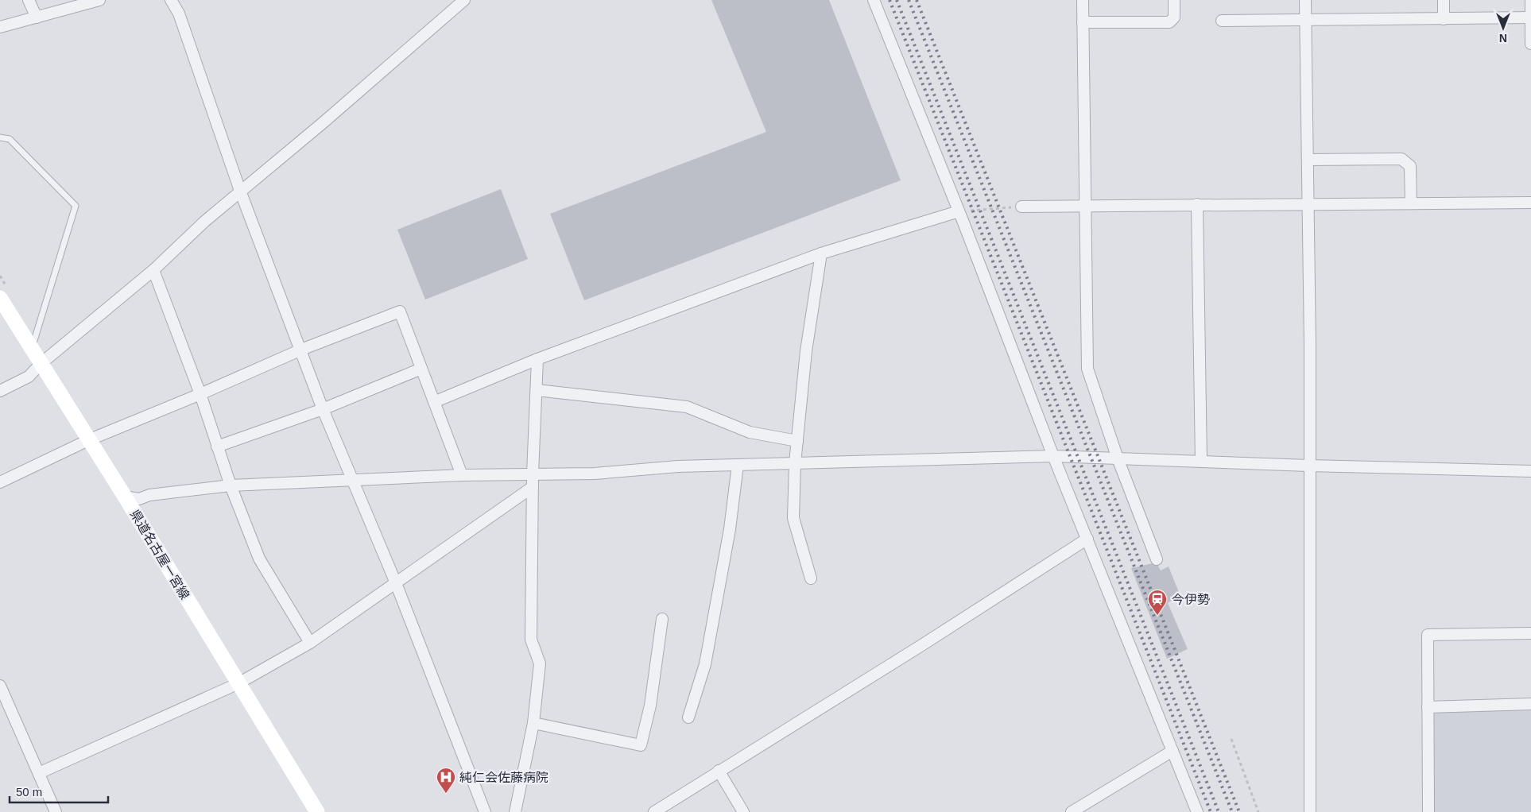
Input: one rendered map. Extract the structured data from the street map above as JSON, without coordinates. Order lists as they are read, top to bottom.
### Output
{
  "streets": {
    "main road": ["県道名古屋一宮線"]
  },
  "places": {
    "station": ["今伊勢"],
    "hospital": ["純仁会佐藤病院"]
  },
  "scale_bar": "50 m",
  "north": "bottom"
}
